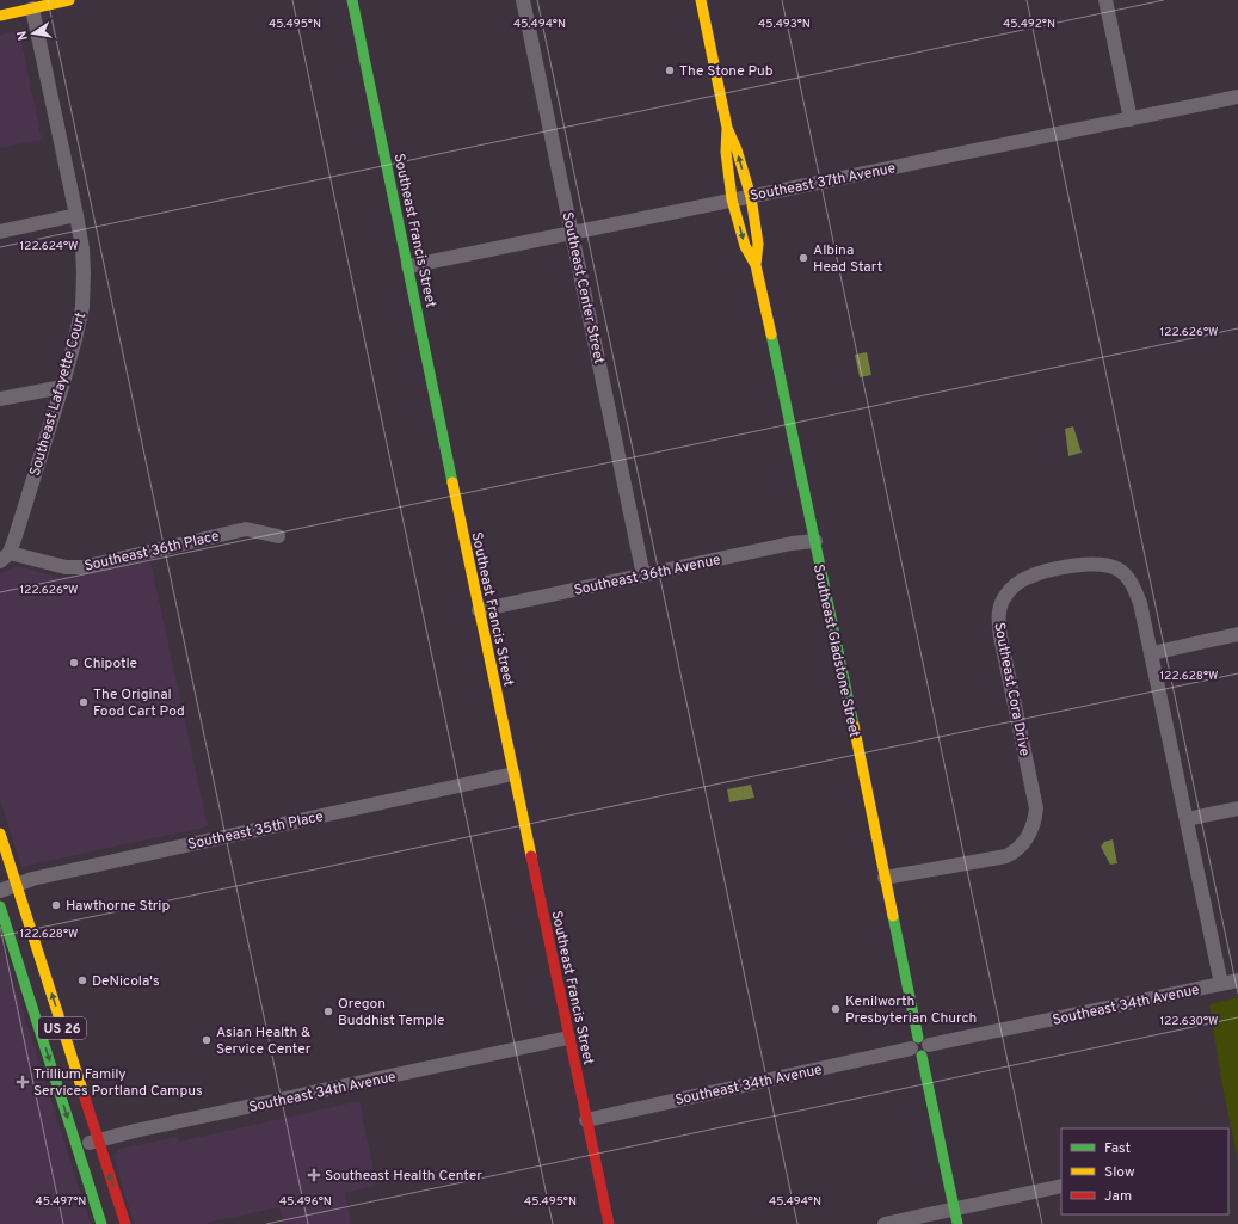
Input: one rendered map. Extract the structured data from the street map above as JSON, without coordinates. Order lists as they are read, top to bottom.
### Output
{
  "streets": {
    "street": [
      "Southeast 37th Avenue",
      "Southeast Francis Street",
      "Southeast Center Street",
      "Southeast Lafayette Court",
      "Southeast 36th Place",
      "Southeast 36th Avenue",
      "Southeast Gladstone Street",
      "Southeast Cora Drive",
      "Southeast 35th Place",
      "Southeast 34th Avenue",
      "US 26"
    ]
  },
  "crossings": [
    ["Southeast 37th Avenue", "Southeast Francis Street"],
    ["Southeast 37th Avenue", "Southeast Center Street"],
    ["Southeast 37th Avenue", "Southeast Gladstone Street"],
    ["Southeast Francis Street", "Southeast 36th Avenue"],
    ["Southeast Francis Street", "Southeast 35th Place"],
    ["Southeast Francis Street", "Southeast 34th Avenue"],
    ["Southeast Center Street", "Southeast 36th Avenue"],
    ["Southeast Lafayette Court", "Southeast 36th Place"],
    ["Southeast 36th Avenue", "Southeast Gladstone Street"],
    ["Southeast Gladstone Street", "Southeast Cora Drive"],
    ["Southeast Gladstone Street", "Southeast 34th Avenue"],
    ["Southeast Cora Drive", "Southeast 34th Avenue"],
    ["Southeast 35th Place", "US 26"],
    ["Southeast 34th Avenue", "US 26"]
  ],
  "places": {
    "other": [
      "The Stone Pub",
      "Albina Head Start",
      "Chipotle",
      "The Original Food Cart Pod",
      "Hawthorne Strip",
      "DeNicola's",
      "Kenilworth Presbyterian Church",
      "Oregon Buddhist Temple",
      "Asian Health & Service Center"
    ],
    "health": ["Trillium Family Services Portland Campus", "Southeast Health Center"]
  },
  "legend": ["Fast", "Slow", "Jam"],
  "north": "left",
  "coordinates": [
    "45.495°N",
    "45.494°N",
    "45.493°N",
    "45.492°N",
    "122.624°W",
    "122.626°W",
    "122.628°W",
    "122.630°W",
    "45.497°N",
    "45.496°N"
  ]
}
